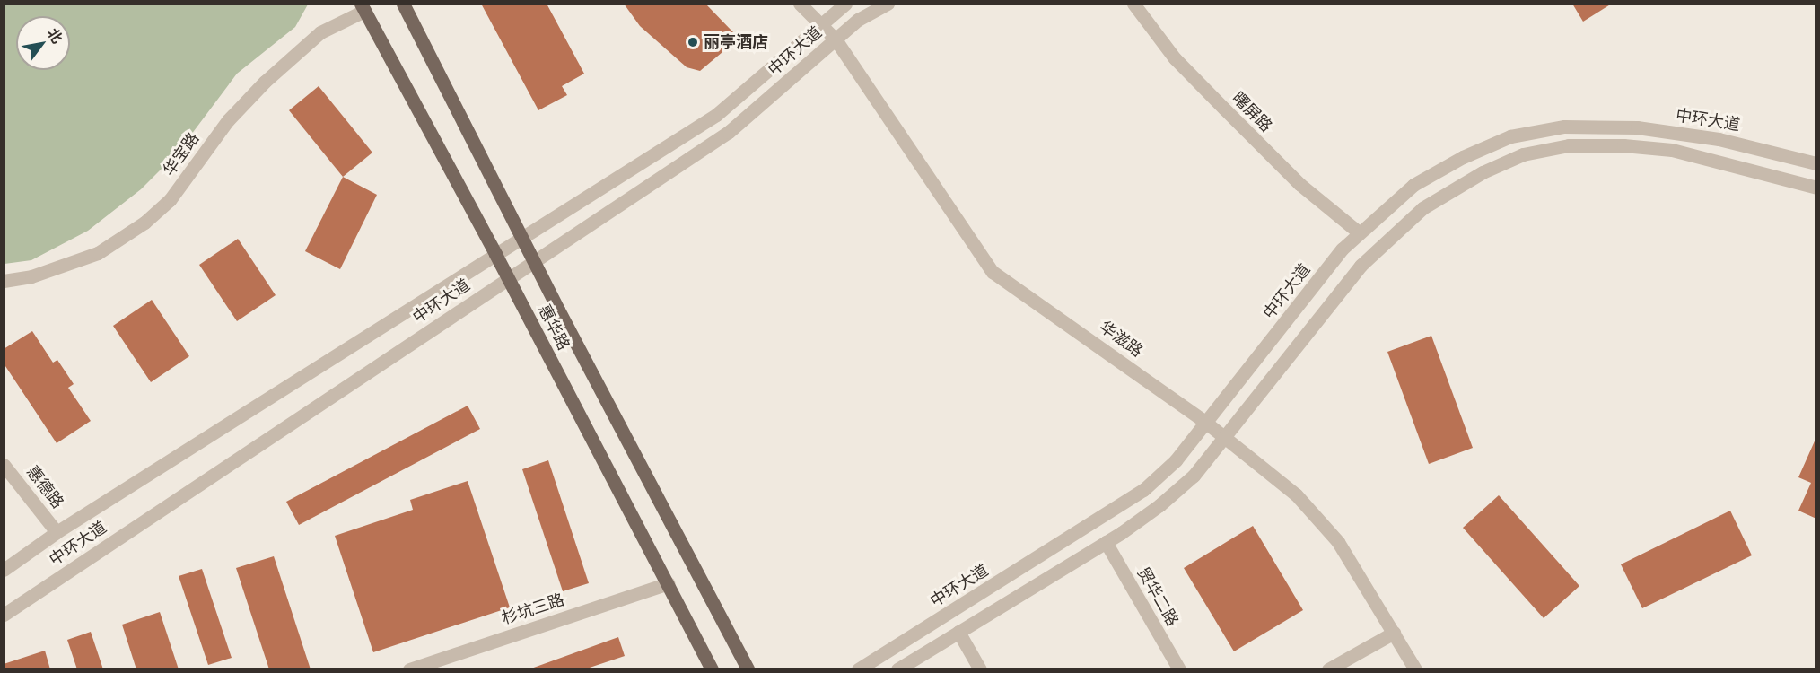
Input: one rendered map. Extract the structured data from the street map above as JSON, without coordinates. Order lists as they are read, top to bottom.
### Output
{
  "streets": {
    "main road": ["惠华路"],
    "street": [
      "中环大道",
      "曙屏路",
      "华宝路",
      "华滋路",
      "惠德路",
      "贸华二路",
      "杉坑三路"
    ]
  },
  "crossings": [
    ["中环大道", "曙屏路"],
    ["中环大道", "惠华路"],
    ["中环大道", "华滋路"],
    ["中环大道", "惠德路"],
    ["华宝路", "惠华路"],
    ["惠华路", "杉坑三路"]
  ],
  "places": ["丽亭酒店"],
  "north": "top right"
}
